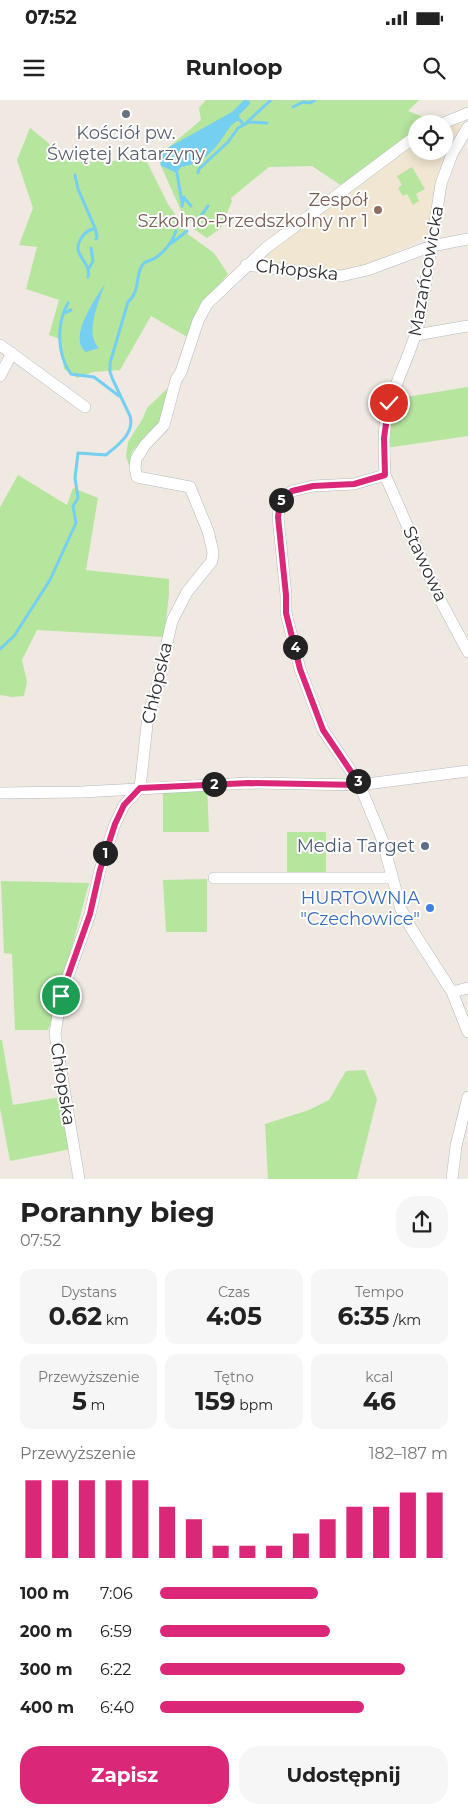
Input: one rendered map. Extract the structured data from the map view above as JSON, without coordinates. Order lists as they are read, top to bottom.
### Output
{
  "streets": {
    "street": ["Chłopska", "Mazańcowicka", "Stawowa"]
  },
  "crossings": [
    ["Chłopska", "Mazańcowicka"],
    ["Mazańcowicka", "Stawowa"]
  ],
  "places": [
    "Kościół pw. Świętej Katarzyny",
    "Zespół Szkolno-Przedszkolny nr 1",
    "Media Target",
    "HURTOWNIA \"Czechowice\""
  ],
  "page": {
    "status": "07:52",
    "header": "Runloop",
    "pins": [
      "5",
      "4",
      "3",
      "2",
      "1"
    ],
    "heading": ["Poranny bieg", "07:52"],
    "stats": [
      ["Dystans", "0.62 km"],
      ["Czas", "4:05"],
      ["Tempo", "6:35 /km"],
      ["Przewyższenie", "5 m"],
      ["Tętno", "159 bpm"],
      ["kcal", "46"]
    ],
    "chart": ["Przewyższenie", "182–187 m"],
    "list": [
      {
        "name": "100 m",
        "note": "7:06"
      },
      {
        "name": "200 m",
        "note": "6:59"
      },
      {
        "name": "300 m",
        "note": "6:22"
      },
      {
        "name": "400 m",
        "note": "6:40"
      }
    ],
    "buttons": ["Zapisz", "Udostępnij"]
  }
}
